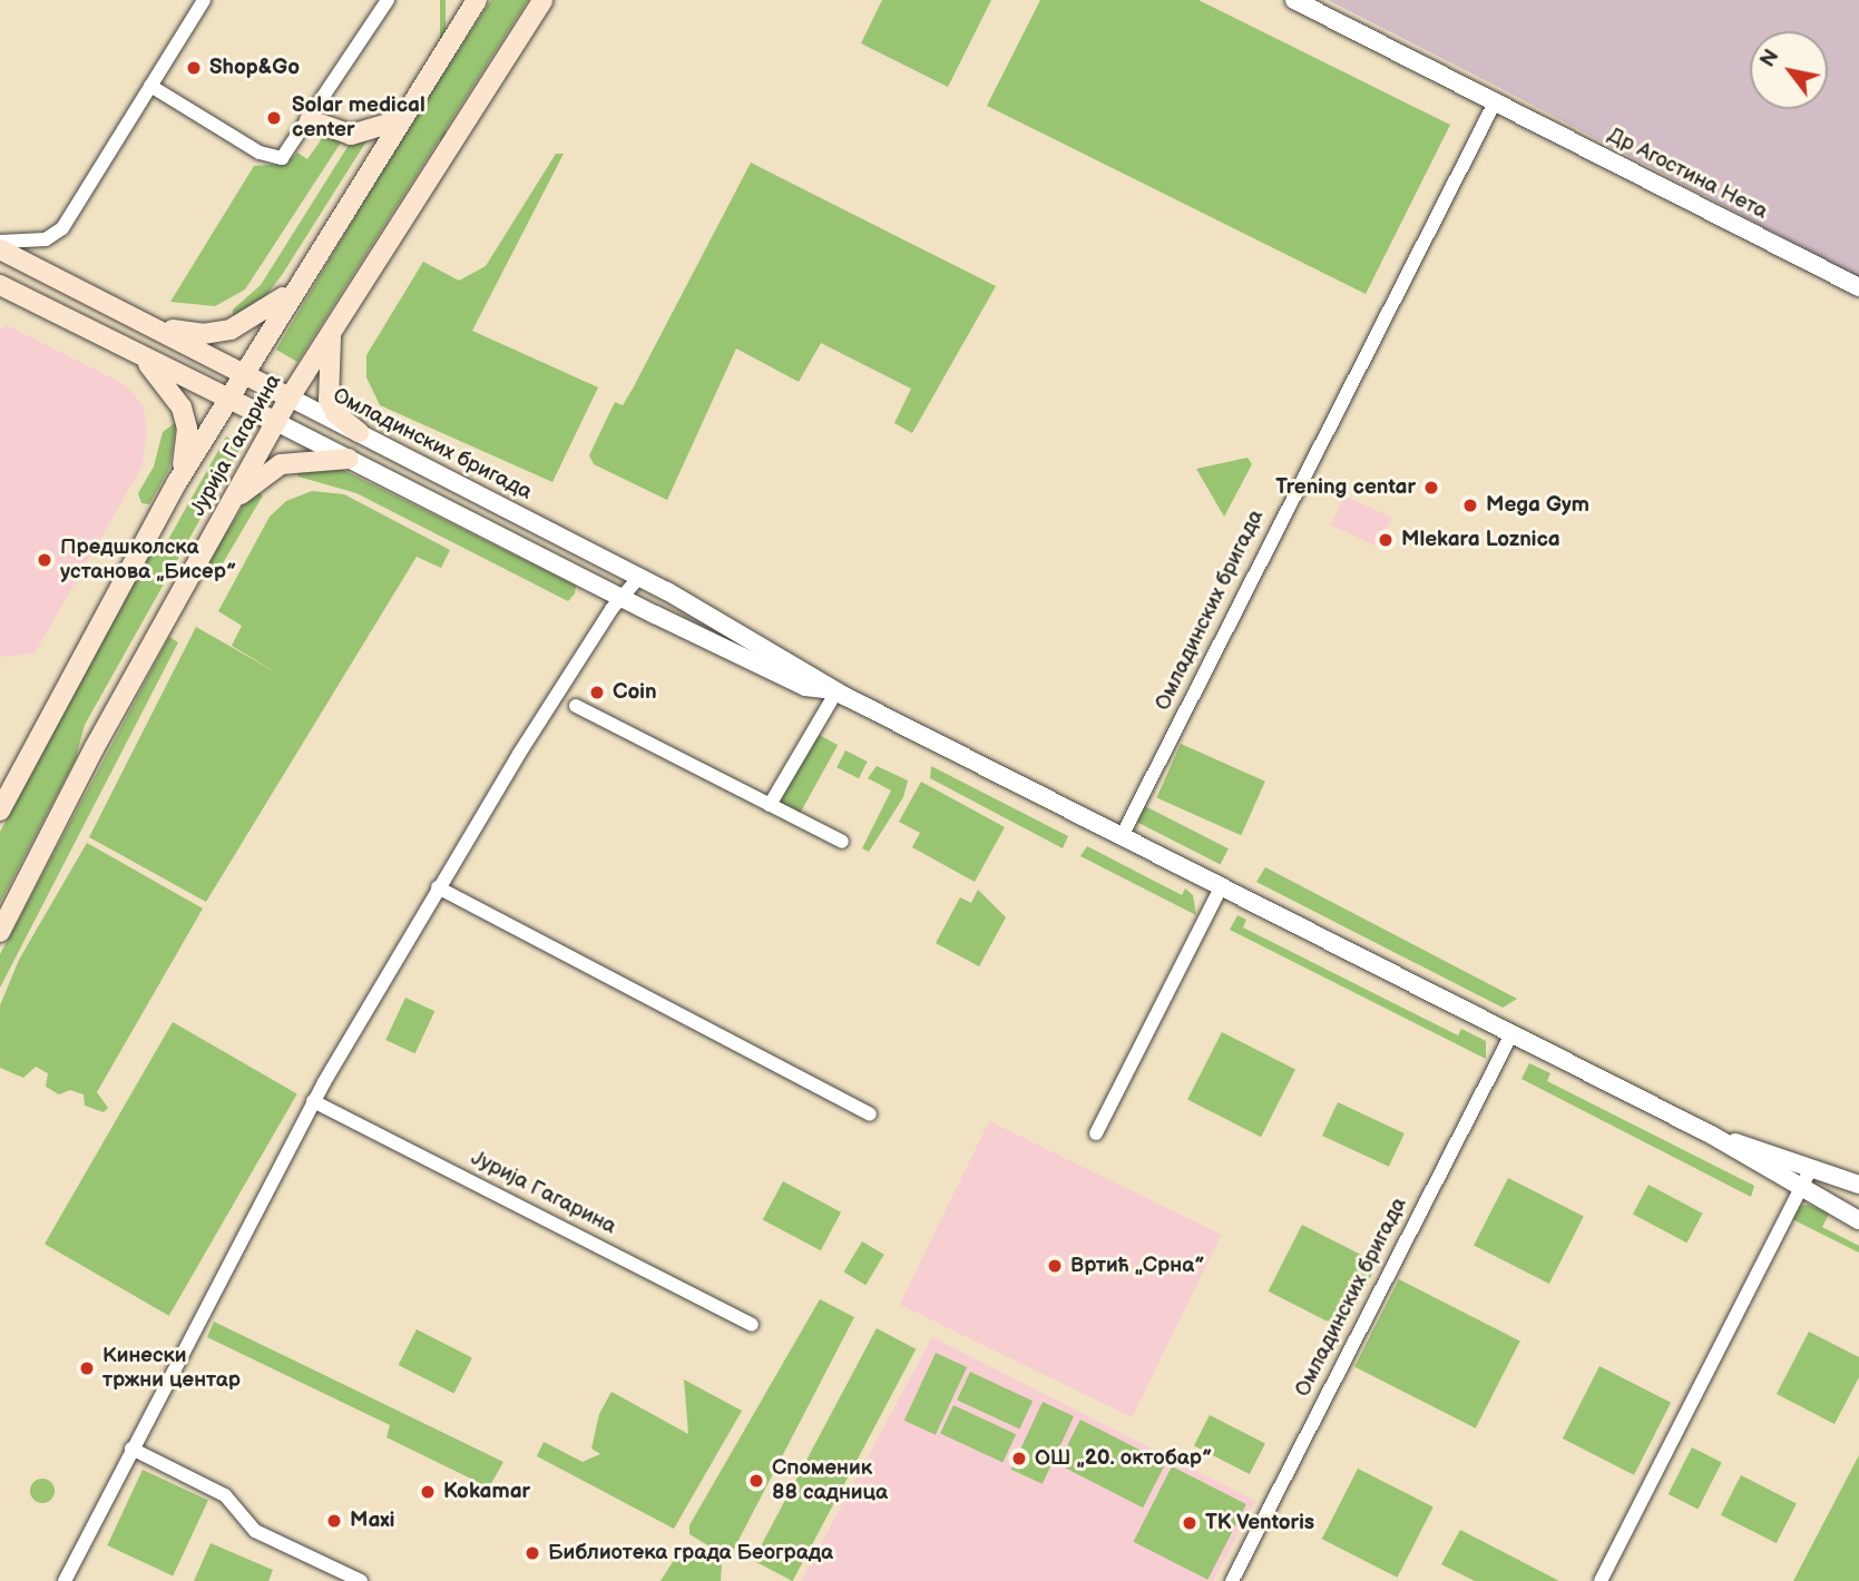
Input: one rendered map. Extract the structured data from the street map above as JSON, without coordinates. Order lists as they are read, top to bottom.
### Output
{
  "streets": {
    "main road": ["Омладинских бригада", "Јурија Гагарина"],
    "street": ["Др Агостина Нета"]
  },
  "crossings": [
    ["Др Агостина Нета", "Омладинских бригада"],
    ["Омладинских бригада", "Јурија Гагарина"]
  ],
  "places": [
    "Shop&Go",
    "Solar medical center",
    "Trening centar",
    "Mega Gym",
    "Mlekara Loznica",
    "Предшколска установа „Бисер”",
    "Coin",
    "Вртић „Срна”",
    "Кинески тржни центар",
    "ОШ „20. октобар”",
    "Споменик 88 садница",
    "Kokamar",
    "Maxi",
    "TK Ventoris",
    "Библиотека града Београда"
  ],
  "north": "top left"
}
